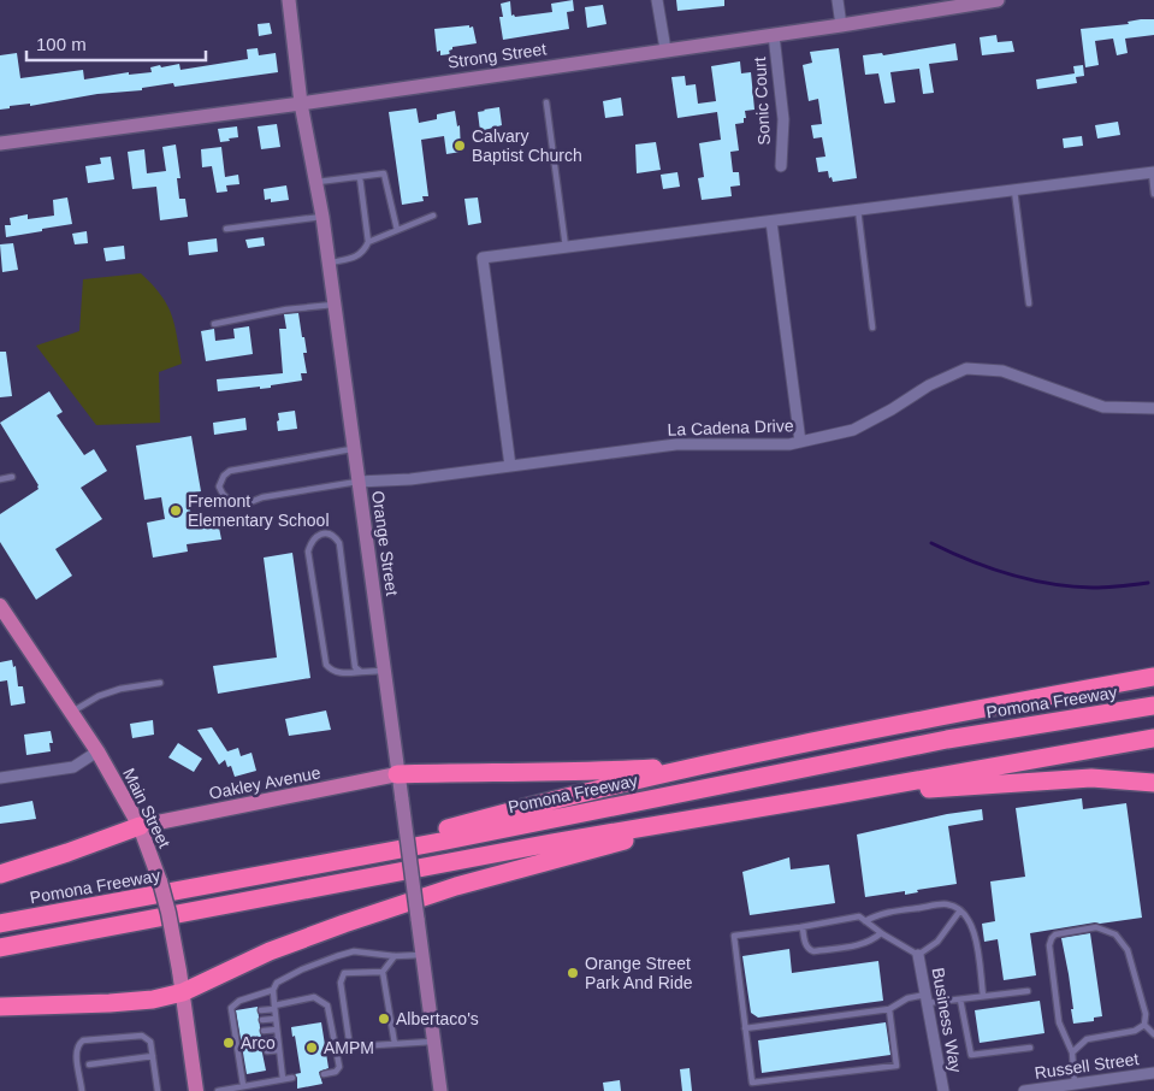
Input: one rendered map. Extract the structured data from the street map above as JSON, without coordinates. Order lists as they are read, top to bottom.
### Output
{
  "streets": {
    "highway": ["Pomona Freeway"],
    "main road": ["Oakley Avenue", "Main Street"],
    "street": [
      "Strong Street",
      "Sonic Court",
      "La Cadena Drive",
      "Orange Street",
      "Business Way",
      "Russell Street"
    ]
  },
  "crossings": [
    ["Strong Street", "Sonic Court"],
    ["Strong Street", "Orange Street"],
    ["La Cadena Drive", "Orange Street"],
    ["Orange Street", "Oakley Avenue"],
    ["Oakley Avenue", "Main Street"]
  ],
  "places": [
    "Calvary Baptist Church",
    "Fremont Elementary School",
    "Orange Street Park And Ride",
    "Albertaco's",
    "Arco",
    "AMPM"
  ],
  "scale_bar": "100 m"
}
